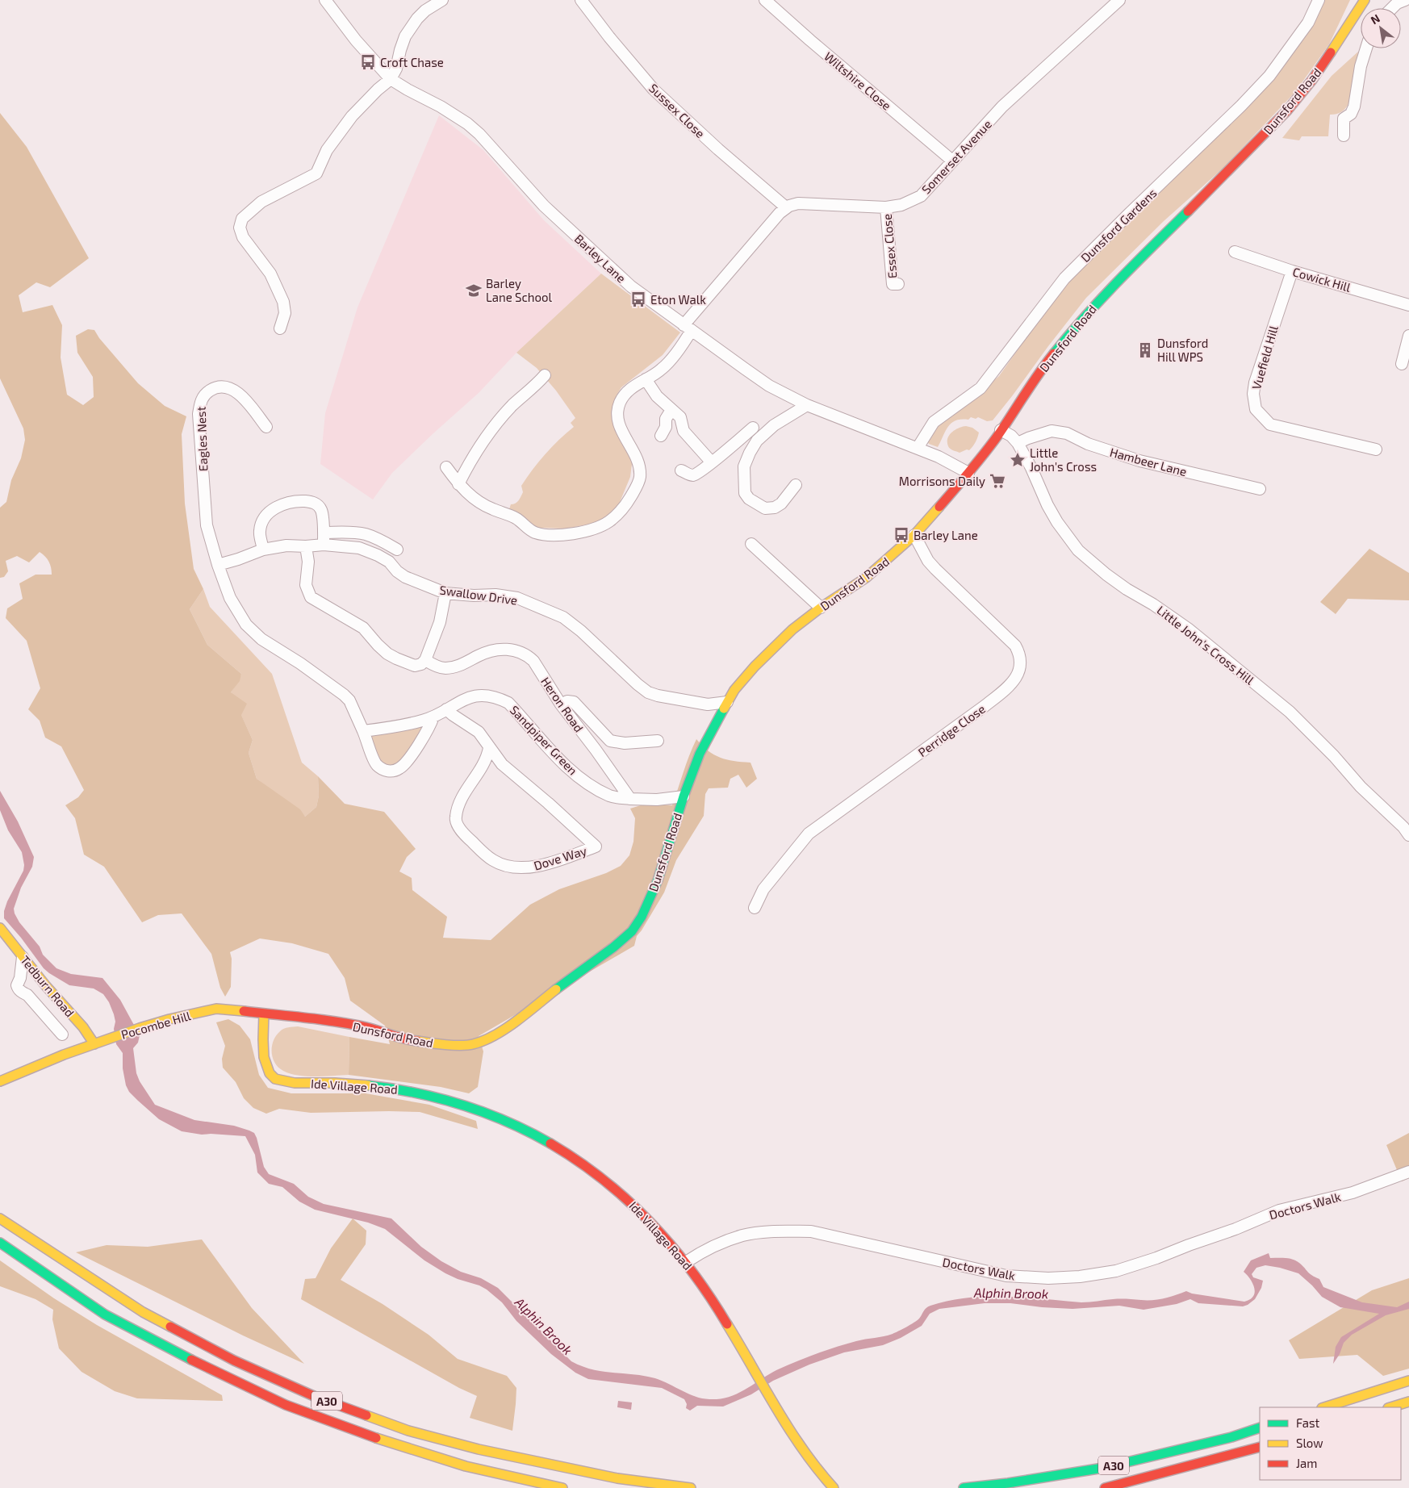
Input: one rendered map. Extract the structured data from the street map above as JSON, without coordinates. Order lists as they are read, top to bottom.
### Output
{
  "streets": {
    "main road": [
      "Dunsford Road",
      "Tedburn Road",
      "Pocombe Hill",
      "Ide Village Road",
      "A30"
    ],
    "street": [
      "Wiltshire Close",
      "Sussex Close",
      "Somerset Avenue",
      "Dunsford Gardens",
      "Essex Close",
      "Barley Lane",
      "Cowick Hill",
      "Vuefield Hill",
      "Eagles Nest",
      "Hambeer Lane",
      "Swallow Drive",
      "Little John's Cross Hill",
      "Heron Road",
      "Perridge Close",
      "Sandpiper Green",
      "Dove Way",
      "Doctors Walk"
    ]
  },
  "crossings": [
    ["Wiltshire Close", "Somerset Avenue"],
    ["Dunsford Road", "Barley Lane"],
    ["Dunsford Road", "Swallow Drive"],
    ["Dunsford Road", "Little John's Cross Hill"],
    ["Dunsford Road", "Perridge Close"],
    ["Dunsford Road", "Pocombe Hill"],
    ["Sussex Close", "Somerset Avenue"],
    ["Somerset Avenue", "Essex Close"],
    ["Dunsford Gardens", "Barley Lane"],
    ["Cowick Hill", "Vuefield Hill"],
    ["Eagles Nest", "Swallow Drive"],
    ["Hambeer Lane", "Little John's Cross Hill"],
    ["Heron Road", "Sandpiper Green"],
    ["Sandpiper Green", "Dove Way"],
    ["Tedburn Road", "Pocombe Hill"],
    ["Pocombe Hill", "Ide Village Road"],
    ["Ide Village Road", "Doctors Walk"]
  ],
  "water": ["Alphin Brook"],
  "places": {
    "bus stop": ["Croft Chase", "Eton Walk", "Barley Lane"],
    "school or university": ["Barley Lane School"],
    "building": ["Dunsford Hill WPS"],
    "place": ["Little John's Cross"],
    "supermarket": ["Morrisons Daily"]
  },
  "legend": ["Fast", "Slow", "Jam"],
  "north": "top left"
}
